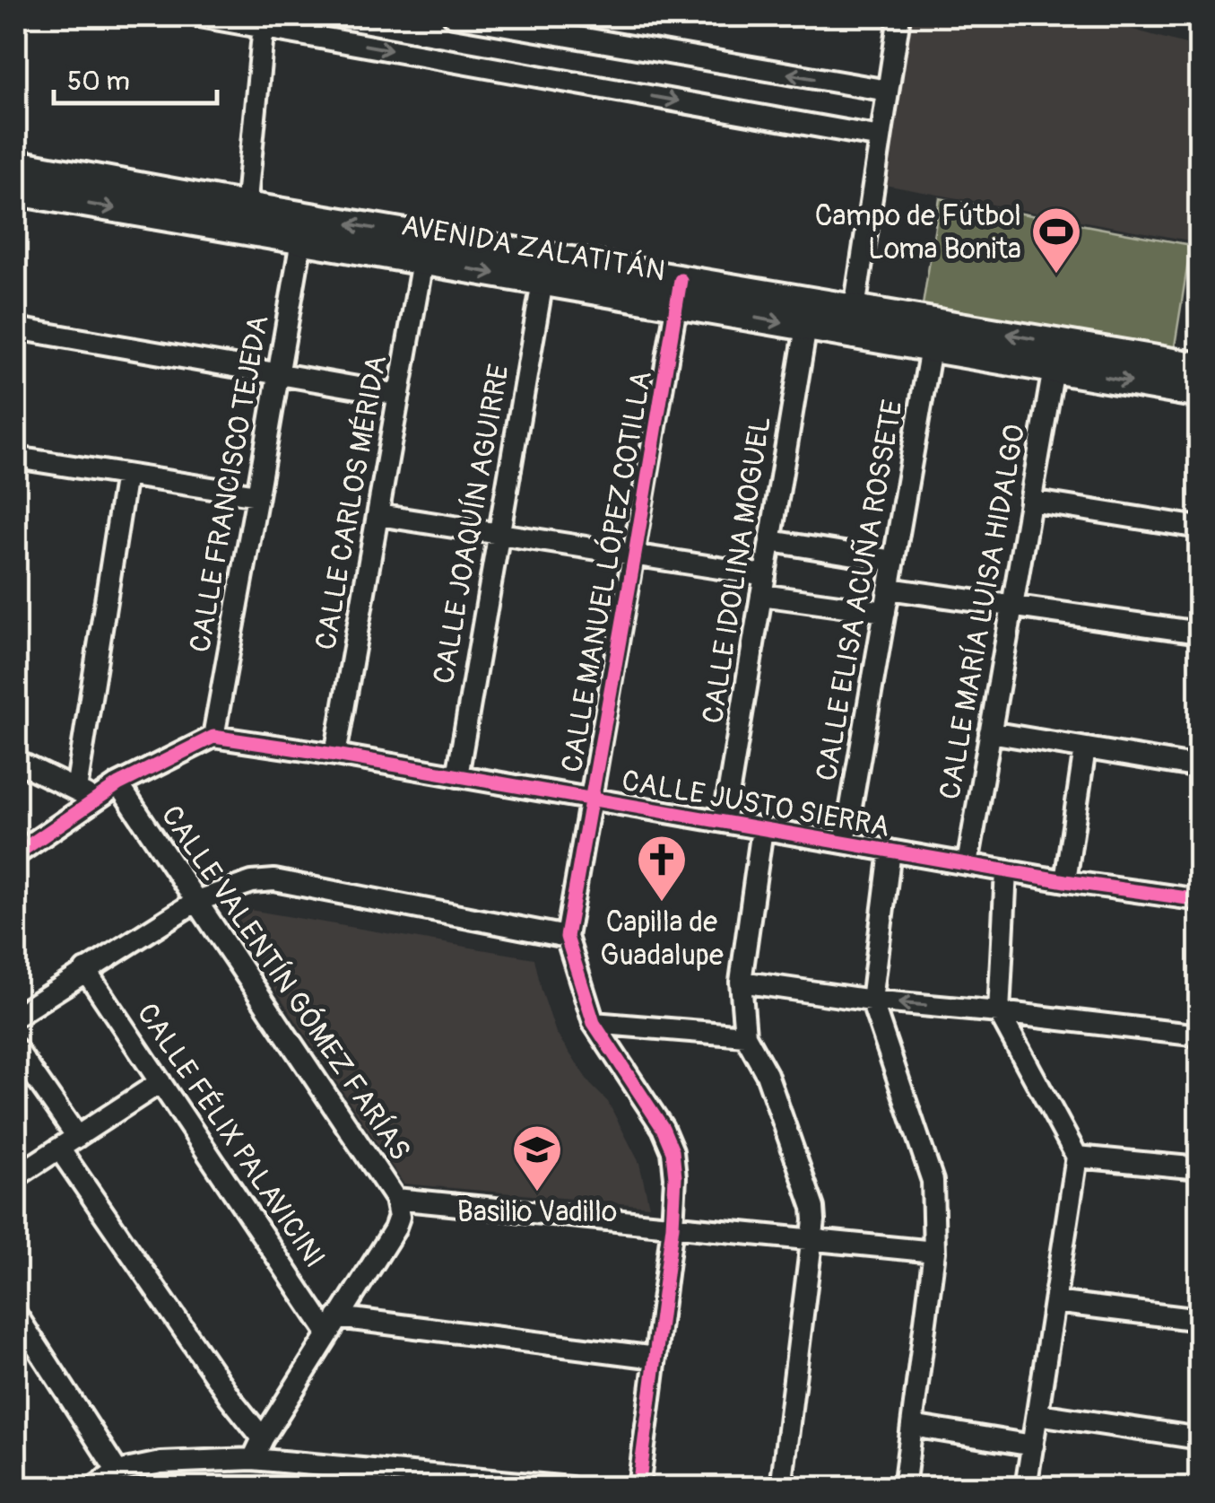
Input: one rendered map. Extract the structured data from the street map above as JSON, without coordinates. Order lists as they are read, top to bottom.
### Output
{
  "streets": {
    "street": [
      "AVENIDA ZALATITÁN",
      "CALLE FRANCISCO TEJEDA",
      "CALLE CARLOS MÉRIDA",
      "CALLE JOAQUÍN AGUIRRE",
      "CALLE IDOLINA MOGUEL",
      "CALLE MANUEL LÓPEZ COTILLA",
      "CALLE ELISA ACUÑA ROSSETE",
      "CALLE MARÍA LUISA HIDALGO",
      "CALLE JUSTO SIERRA",
      "CALLE VALENTÍN GÓMEZ FARÍAS",
      "CALLE FÉLIX PALAVICINI"
    ]
  },
  "crossings": [
    ["AVENIDA ZALATITÁN", "CALLE FRANCISCO TEJEDA"],
    ["AVENIDA ZALATITÁN", "CALLE CARLOS MÉRIDA"],
    ["AVENIDA ZALATITÁN", "CALLE JOAQUÍN AGUIRRE"],
    ["AVENIDA ZALATITÁN", "CALLE IDOLINA MOGUEL"],
    ["AVENIDA ZALATITÁN", "CALLE MANUEL LÓPEZ COTILLA"],
    ["AVENIDA ZALATITÁN", "CALLE ELISA ACUÑA ROSSETE"],
    ["AVENIDA ZALATITÁN", "CALLE MARÍA LUISA HIDALGO"],
    ["CALLE FRANCISCO TEJEDA", "CALLE JUSTO SIERRA"],
    ["CALLE CARLOS MÉRIDA", "CALLE JUSTO SIERRA"],
    ["CALLE JOAQUÍN AGUIRRE", "CALLE JUSTO SIERRA"],
    ["CALLE IDOLINA MOGUEL", "CALLE JUSTO SIERRA"],
    ["CALLE MANUEL LÓPEZ COTILLA", "CALLE JUSTO SIERRA"],
    ["CALLE ELISA ACUÑA ROSSETE", "CALLE JUSTO SIERRA"],
    ["CALLE MARÍA LUISA HIDALGO", "CALLE JUSTO SIERRA"]
  ],
  "places": {
    "sports": ["Campo de Fútbol Loma Bonita"],
    "church": ["Capilla de Guadalupe"],
    "school or university": ["Basilio Vadillo"]
  },
  "scale_bar": "50 m"
}
